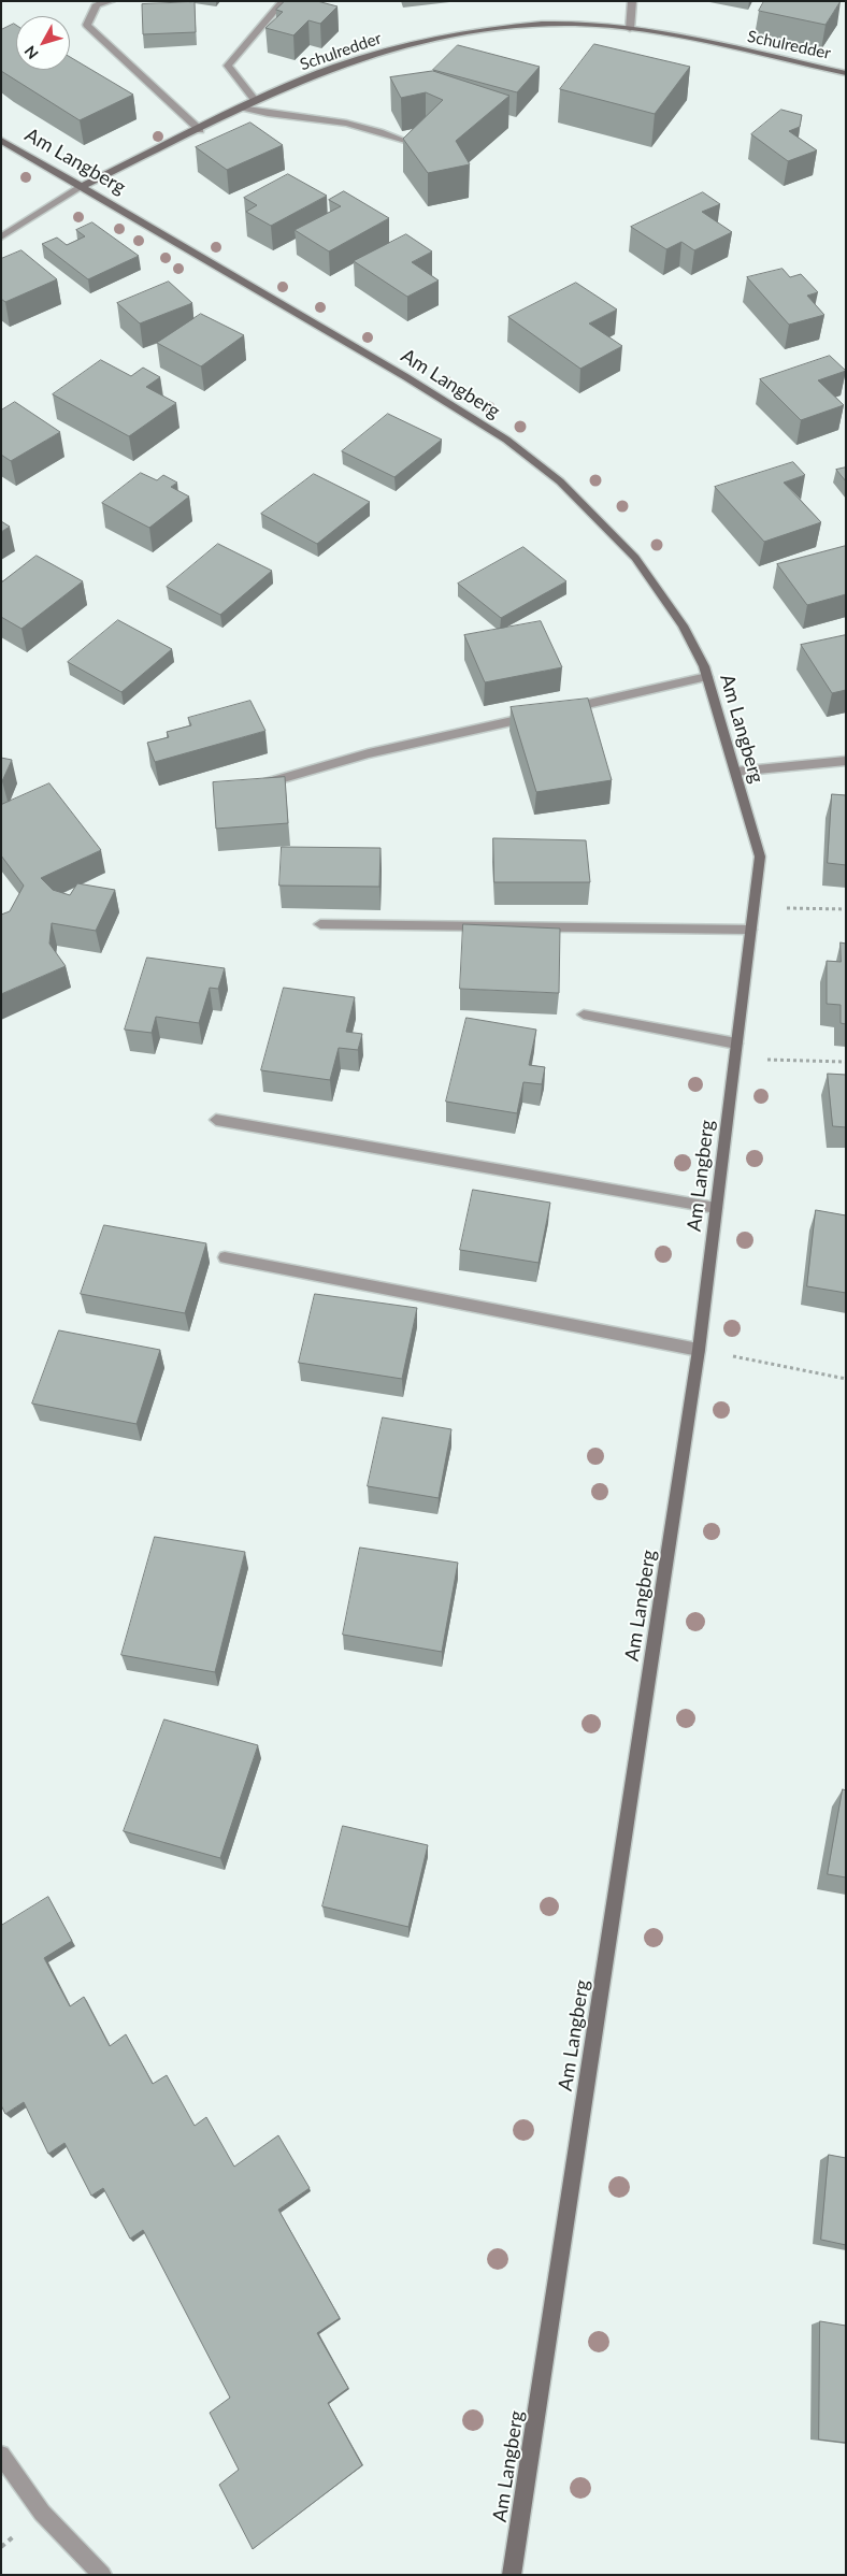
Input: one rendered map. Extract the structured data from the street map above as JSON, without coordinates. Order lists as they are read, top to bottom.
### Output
{
  "streets": {
    "street": ["Schulredder", "Am Langberg"]
  },
  "crossings": [
    ["Schulredder", "Am Langberg"]
  ],
  "north": "bottom left"
}
